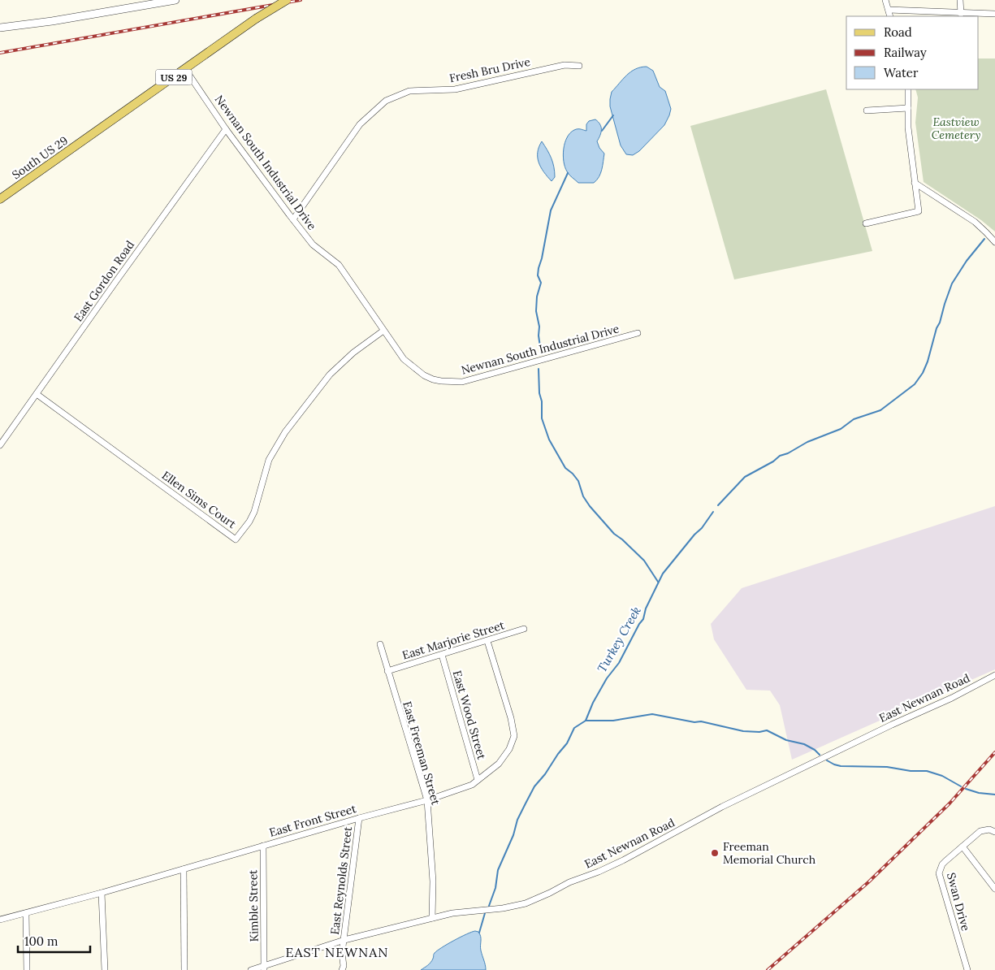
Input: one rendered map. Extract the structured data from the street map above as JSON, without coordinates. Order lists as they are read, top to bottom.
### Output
{
  "streets": {
    "main road": ["US 29", "South US 29"],
    "street": [
      "Fresh Bru Drive",
      "Newnan South Industrial Drive",
      "East Gordon Road",
      "Ellen Sims Court",
      "East Marjorie Street",
      "East Newnan Road",
      "East Wood Street",
      "East Freeman Street",
      "East Front Street",
      "East Reynolds Street",
      "Swan Drive",
      "Kimble Street"
    ]
  },
  "crossings": [
    ["Fresh Bru Drive", "Newnan South Industrial Drive"],
    ["US 29", "South US 29"],
    ["US 29", "Newnan South Industrial Drive"],
    ["South US 29", "Newnan South Industrial Drive"],
    ["Newnan South Industrial Drive", "East Gordon Road"],
    ["Newnan South Industrial Drive", "Ellen Sims Court"],
    ["East Gordon Road", "Ellen Sims Court"],
    ["East Marjorie Street", "East Wood Street"],
    ["East Marjorie Street", "East Freeman Street"],
    ["East Marjorie Street", "East Front Street"],
    ["East Newnan Road", "East Freeman Street"],
    ["East Newnan Road", "East Reynolds Street"],
    ["East Newnan Road", "Kimble Street"],
    ["East Wood Street", "East Front Street"],
    ["East Freeman Street", "East Front Street"],
    ["East Front Street", "East Reynolds Street"],
    ["East Front Street", "Kimble Street"]
  ],
  "districts": ["EAST NEWNAN"],
  "water": ["Turkey Creek"],
  "parks": ["Eastview Cemetery"],
  "places": ["Freeman Memorial Church"],
  "legend": ["Road", "Railway", "Water"],
  "scale_bar": "100 m"
}
